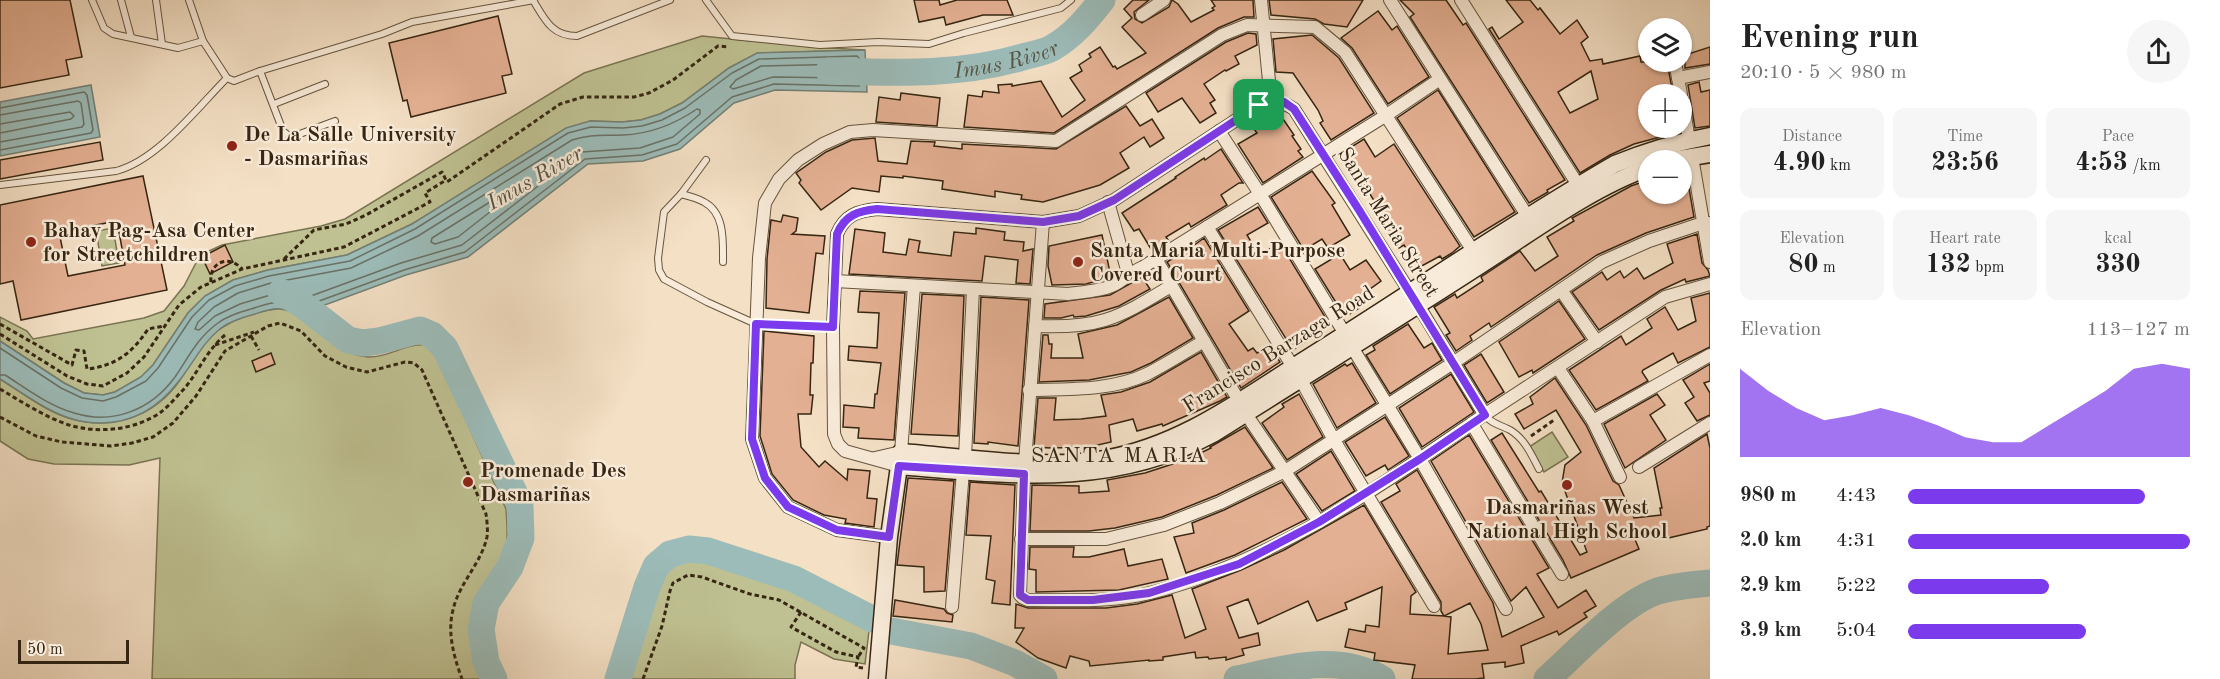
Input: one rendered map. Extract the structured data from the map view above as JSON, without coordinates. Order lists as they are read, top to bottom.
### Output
{
  "streets": {
    "street": ["Santa Maria Street", "Francisco Barzaga Road"]
  },
  "crossings": [
    ["Santa Maria Street", "Francisco Barzaga Road"]
  ],
  "districts": ["SANTA MARIA"],
  "water": ["Imus River"],
  "places": [
    "De La Salle University - Dasmariñas",
    "Bahay Pag-Asa Center for Streetchildren",
    "Santa Maria Multi-Purpose Covered Court",
    "Promenade Des Dasmariñas",
    "Dasmariñas West National High School"
  ],
  "scale_bar": "50 m",
  "page": {
    "heading": ["Evening run", "20:10 · 5 × 980 m"],
    "map_buttons": ["+", "−"],
    "stats": [
      ["Distance", "4.90 km"],
      ["Time", "23:56"],
      ["Pace", "4:53 /km"],
      ["Elevation", "80 m"],
      ["Heart rate", "132 bpm"],
      ["kcal", "330"]
    ],
    "chart": ["Elevation", "113–127 m"],
    "list": [
      {
        "name": "980 m",
        "note": "4:43"
      },
      {
        "name": "2.0 km",
        "note": "4:31"
      },
      {
        "name": "2.9 km",
        "note": "5:22"
      },
      {
        "name": "3.9 km",
        "note": "5:04"
      }
    ],
    "scale": "50 m"
  }
}
